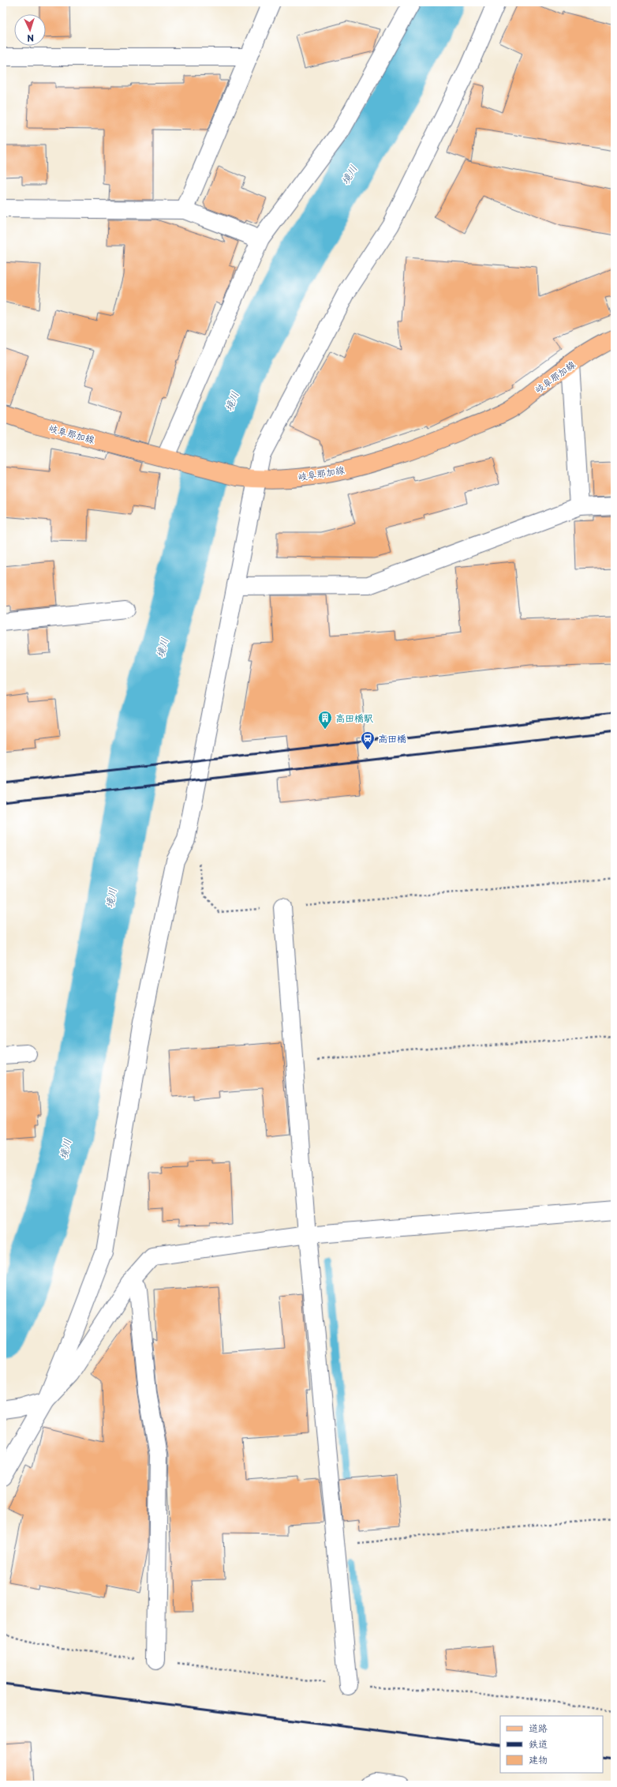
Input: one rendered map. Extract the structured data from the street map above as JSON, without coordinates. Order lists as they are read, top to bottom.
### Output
{
  "streets": {
    "main road": ["岐阜那加線"]
  },
  "water": ["境川"],
  "places": {
    "building": ["高田橋駅"],
    "station": ["高田橋"]
  },
  "legend": ["道路", "鉄道", "建物"],
  "north": "bottom"
}
